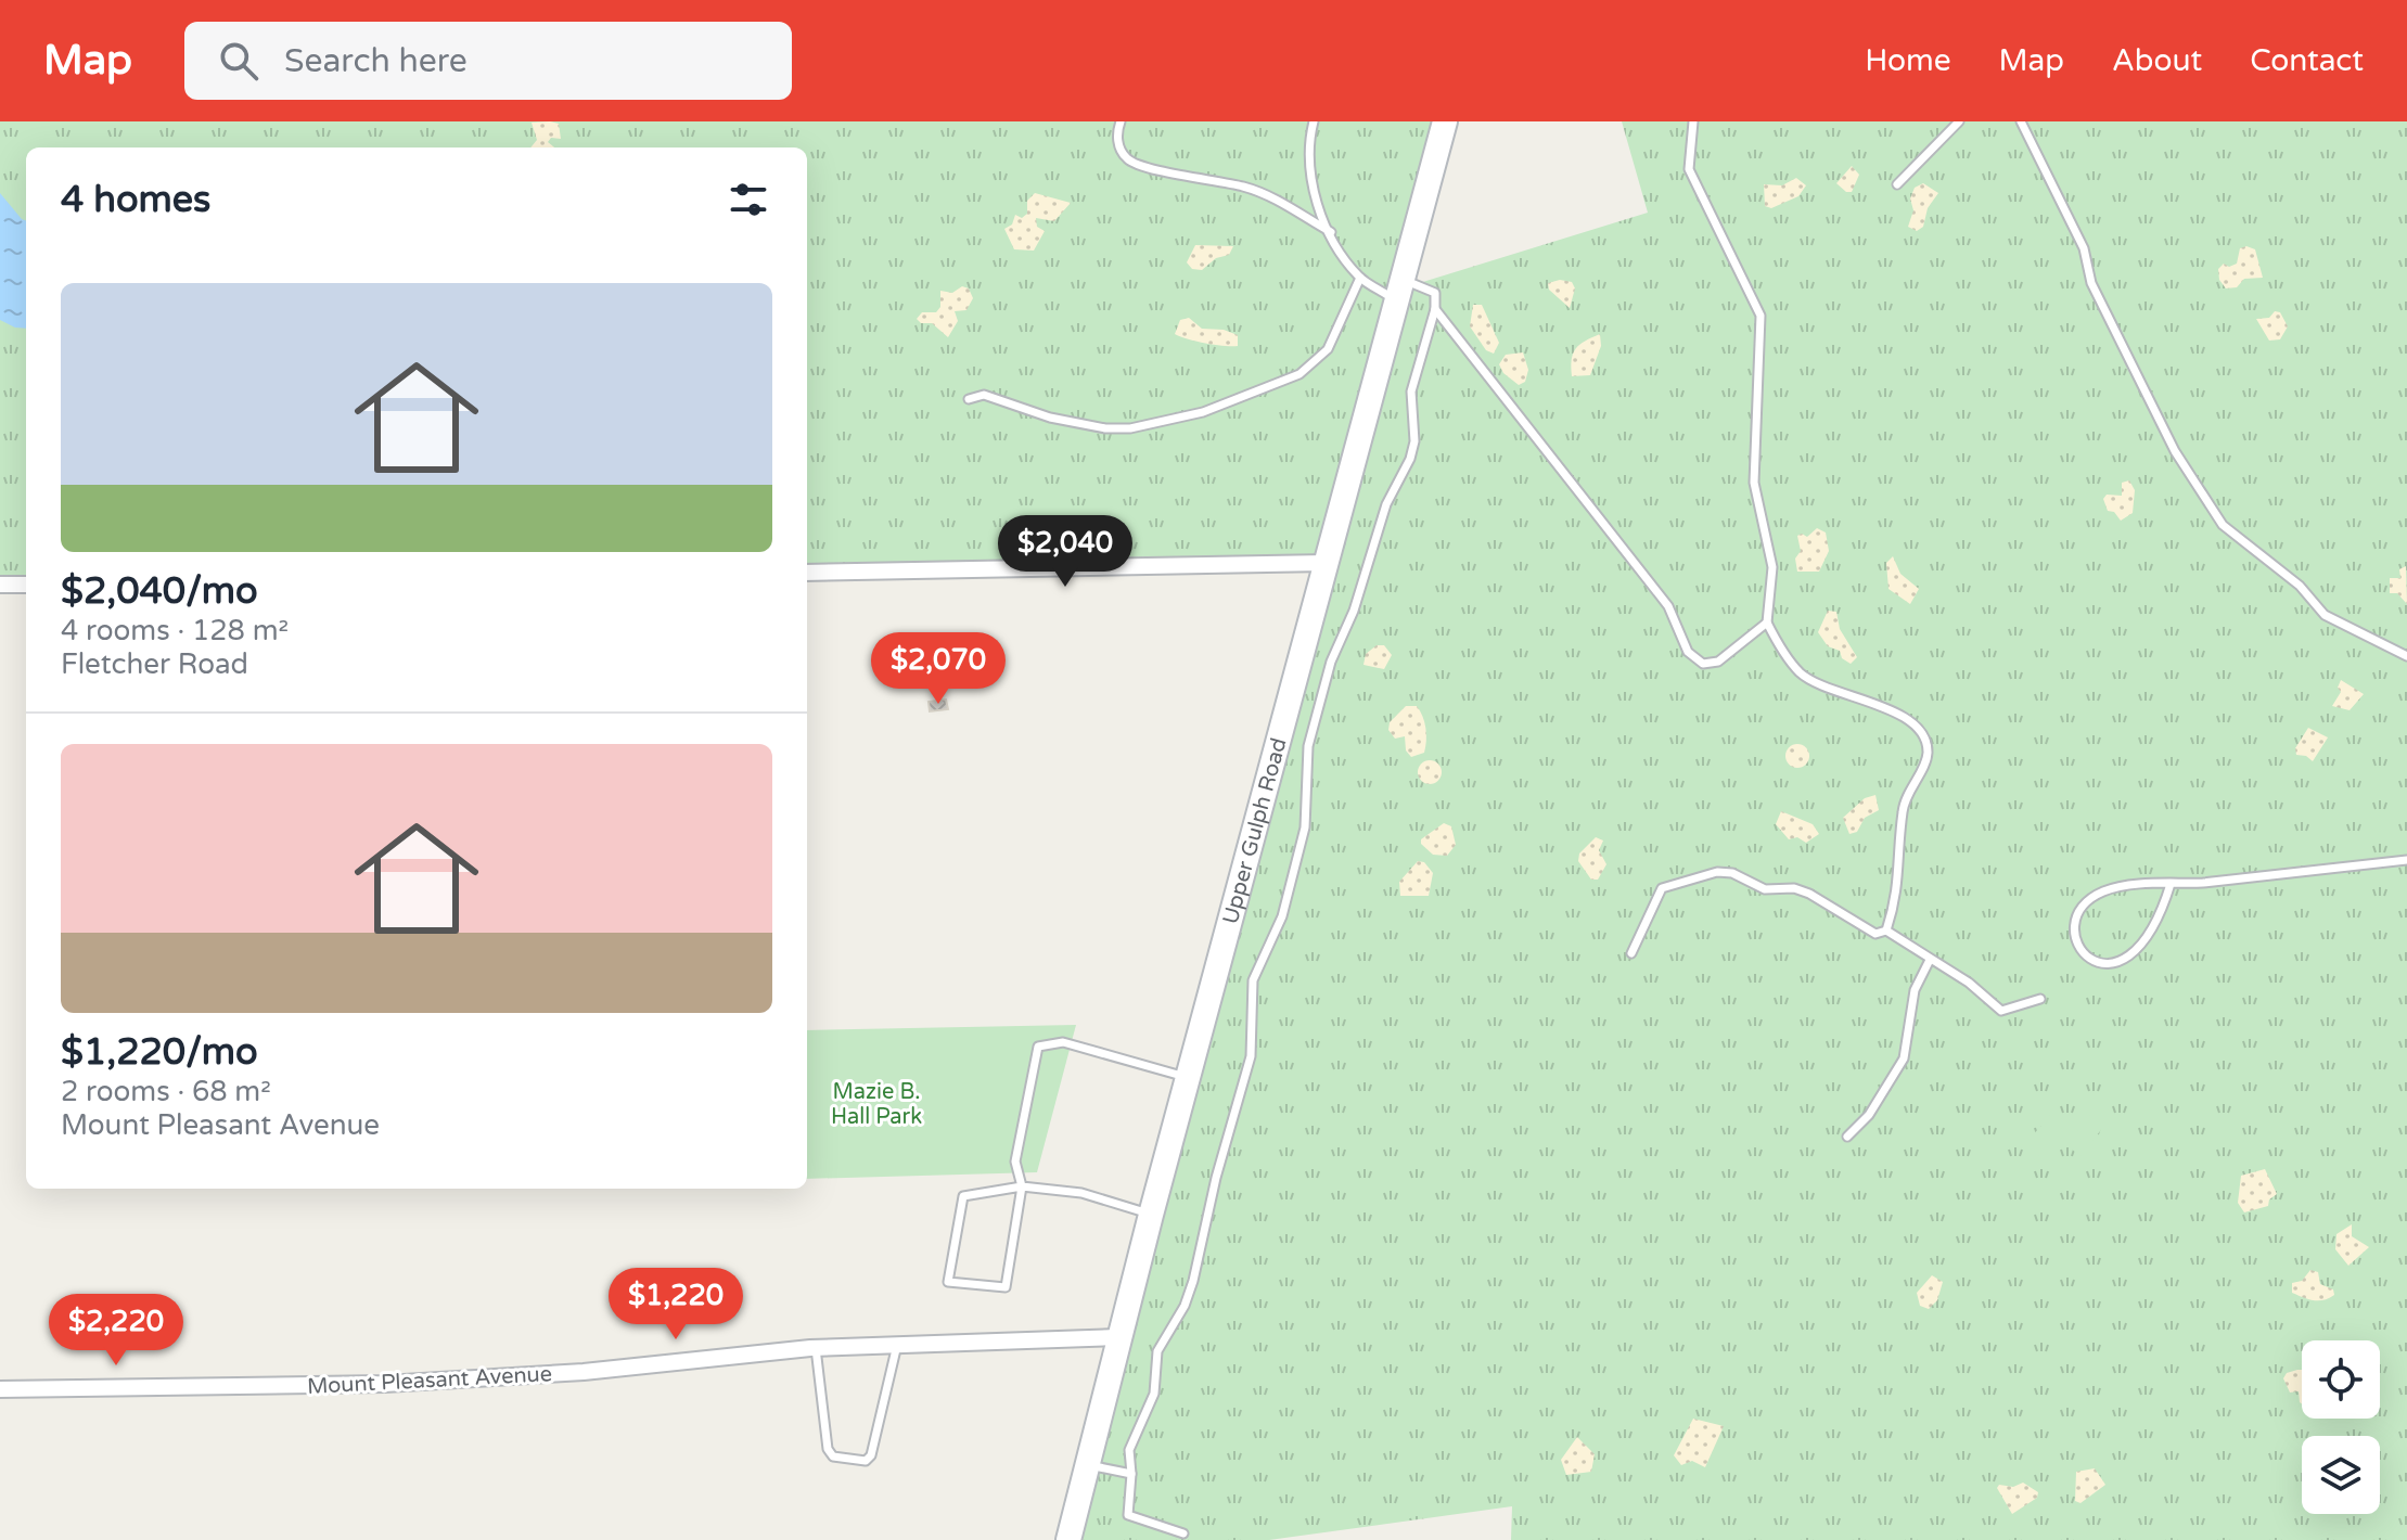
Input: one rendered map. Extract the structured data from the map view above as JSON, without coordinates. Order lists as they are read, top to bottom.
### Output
{
  "streets": {
    "street": ["Upper Gulph Road", "Mount Pleasant Avenue"]
  },
  "crossings": [
    ["Upper Gulph Road", "Mount Pleasant Avenue"]
  ],
  "parks": ["Mazie B. Hall Park"],
  "page": {
    "header": "Map",
    "search": "Search here",
    "nav": [
      "Home",
      "Map",
      "About",
      "Contact"
    ],
    "heading": "4 homes",
    "list": [
      {
        "name": "$2,040/mo",
        "note": "4 rooms · 128 m² · Fletcher Road"
      },
      {
        "name": "$1,220/mo",
        "note": "2 rooms · 68 m² · Mount Pleasant Avenue"
      }
    ],
    "price": [
      "$2,040",
      "$2,070",
      "$1,220",
      "$2,220"
    ]
  }
}
